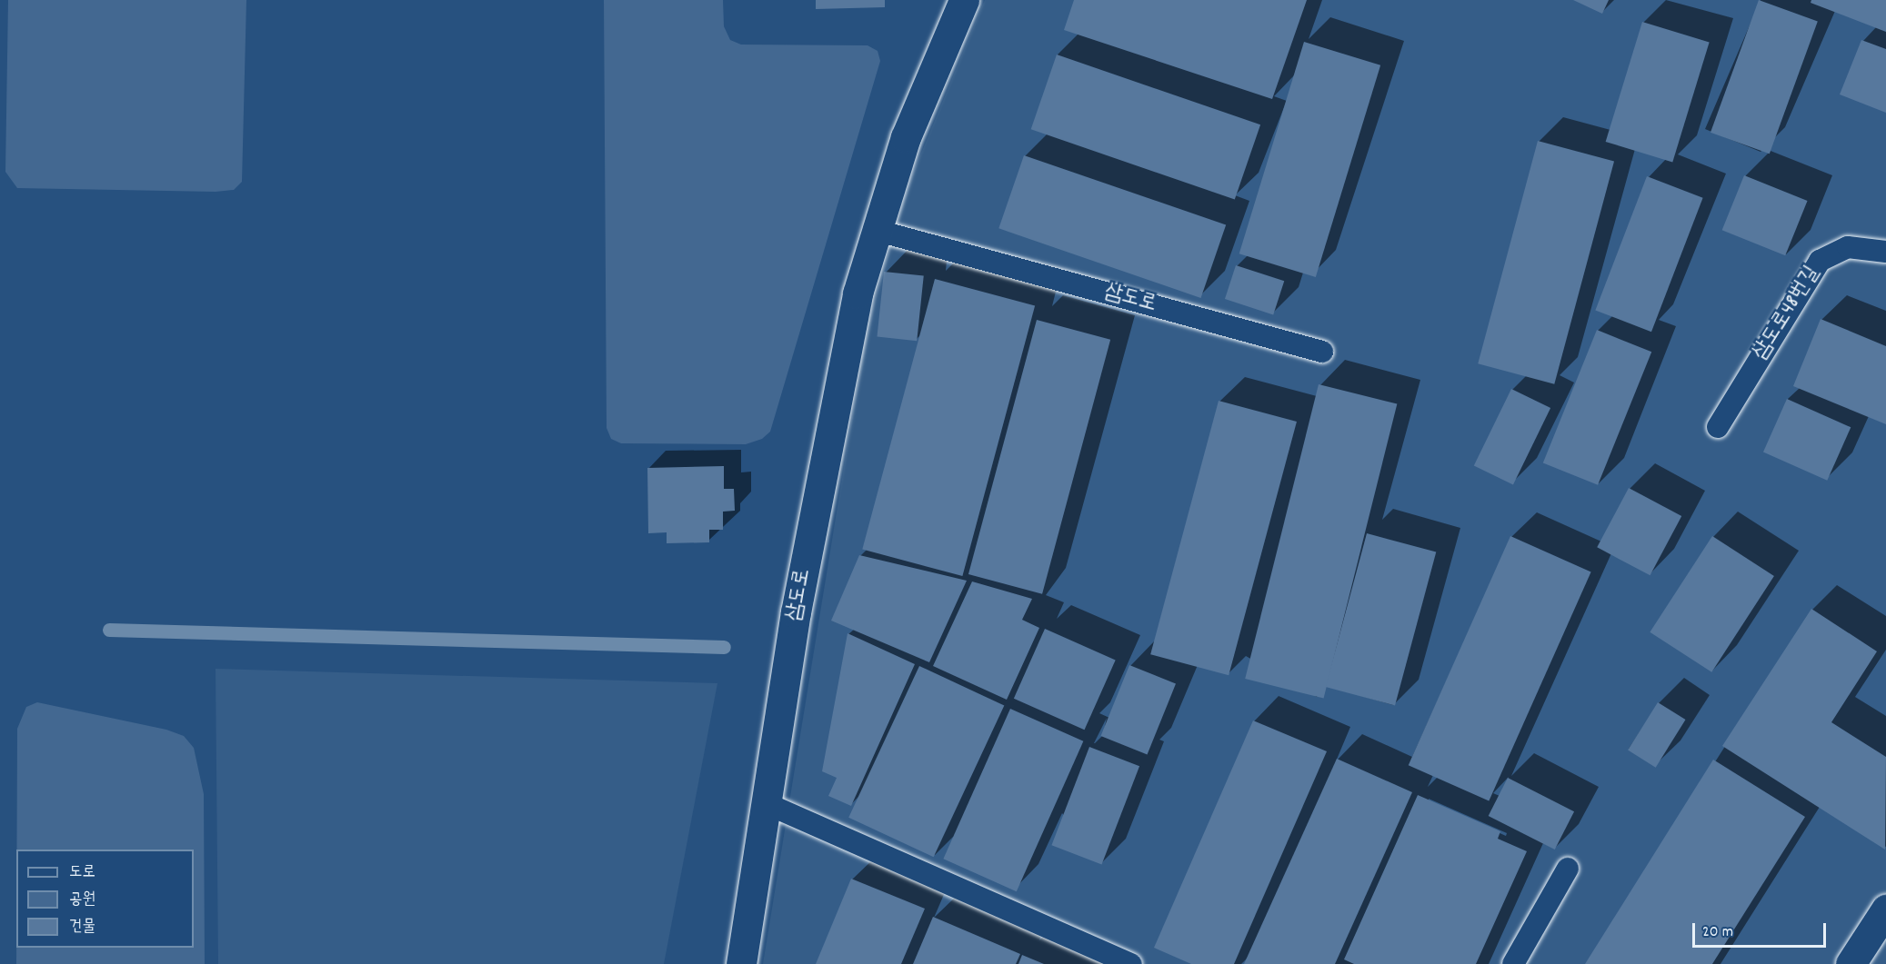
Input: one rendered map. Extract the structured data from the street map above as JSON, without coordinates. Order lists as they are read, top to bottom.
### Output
{
  "streets": {
    "street": ["삼도로"],
    "lane": ["삼도로48번길"]
  },
  "legend": ["도로", "공원", "건물"],
  "scale_bar": "20 m"
}
